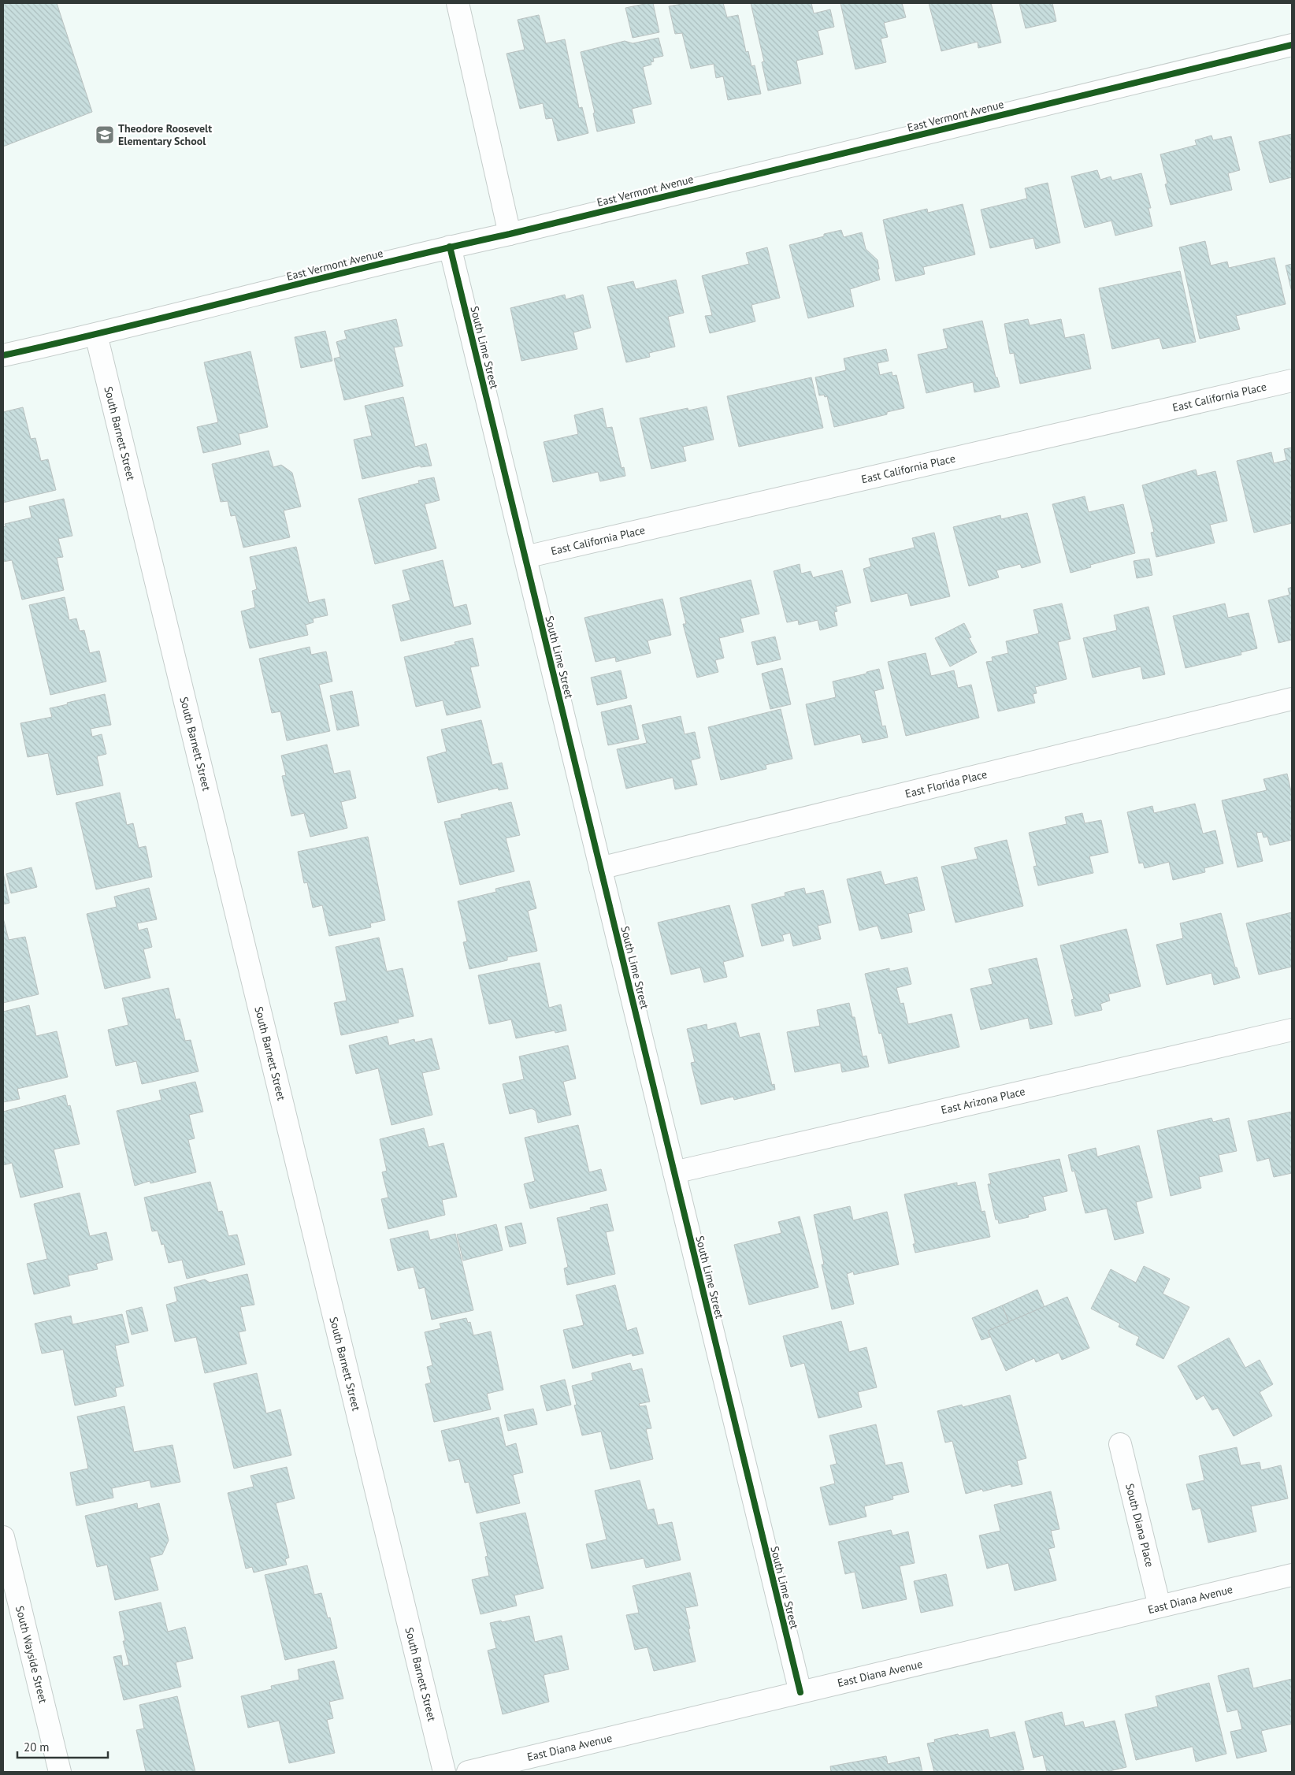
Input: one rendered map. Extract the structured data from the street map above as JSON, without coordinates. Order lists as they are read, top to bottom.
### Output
{
  "streets": {
    "street": [
      "East Vermont Avenue",
      "South Lime Street",
      "East California Place",
      "South Barnett Street",
      "East Florida Place",
      "East Arizona Place",
      "South Diana Place",
      "East Diana Avenue",
      "South Wayside Street"
    ]
  },
  "crossings": [
    ["East Vermont Avenue", "South Lime Street"],
    ["East Vermont Avenue", "South Barnett Street"],
    ["South Lime Street", "East California Place"],
    ["South Lime Street", "East Florida Place"],
    ["South Lime Street", "East Arizona Place"],
    ["South Lime Street", "East Diana Avenue"],
    ["South Diana Place", "East Diana Avenue"]
  ],
  "places": {
    "school or university": ["Theodore Roosevelt Elementary School"]
  },
  "scale_bar": "20 m"
}
